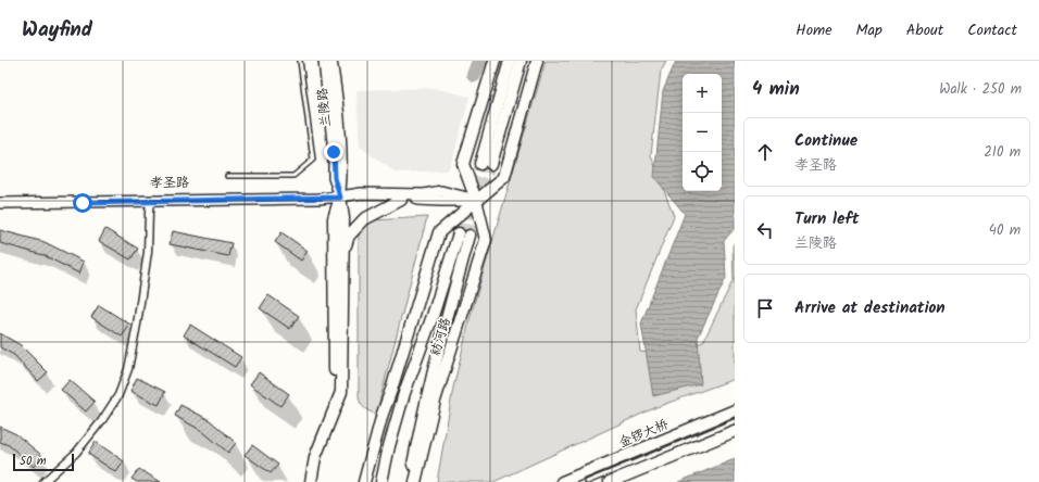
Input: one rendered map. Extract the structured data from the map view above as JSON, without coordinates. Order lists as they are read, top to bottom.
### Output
{
  "streets": {
    "main road": [
      "兰陵路",
      "孝圣路",
      "祊河路",
      "金锣大桥"
    ]
  },
  "crossings": [
    ["兰陵路", "孝圣路"],
    ["孝圣路", "祊河路"]
  ],
  "scale_bar": "50 m",
  "page": {
    "header": "Wayfind",
    "nav": [
      "Home",
      "Map",
      "About",
      "Contact"
    ],
    "heading": ["4 min", "Walk · 250 m"],
    "map_buttons": ["+", "−"],
    "list": [
      ["Continue", "孝圣路", "210 m"],
      ["Turn left", "兰陵路", "40 m"],
      "Arrive at destination"
    ],
    "scale": "50 m"
  }
}
